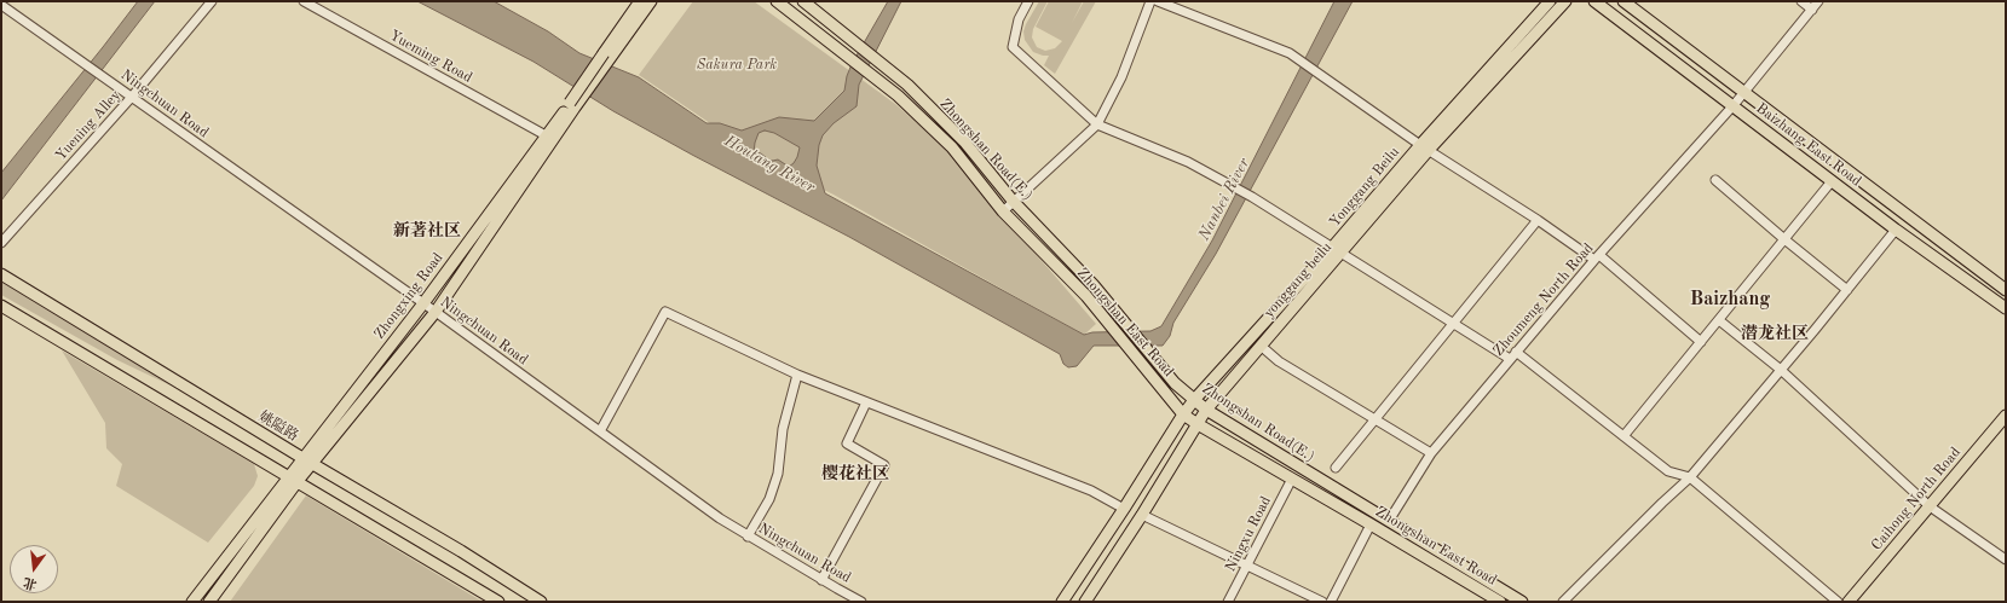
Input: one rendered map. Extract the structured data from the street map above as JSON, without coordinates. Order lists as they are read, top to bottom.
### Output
{
  "streets": {
    "main road": [
      "Baizhang East Road",
      "Zhongshan Road(E.)",
      "Yonggang Beilu",
      "yonggang beilu",
      "Zhongxing Road",
      "Zhongshan East Road",
      "姚隘路",
      "Caihong North Road"
    ],
    "street": [
      "Yueming Road",
      "Ningchuan Road",
      "Yuening Alley",
      "Zhoumeng North Road",
      "Ningxu Road"
    ]
  },
  "crossings": [
    ["Yueming Road", "Zhongxing Road"],
    ["Ningchuan Road", "Yuening Alley"],
    ["Ningchuan Road", "Zhongxing Road"],
    ["Baizhang East Road", "Zhoumeng North Road"],
    ["Zhongshan Road(E.)", "Yonggang Beilu"],
    ["Zhongshan Road(E.)", "yonggang beilu"],
    ["Zhongshan Road(E.)", "Zhoumeng North Road"],
    ["Zhongshan Road(E.)", "Zhongshan East Road"],
    ["Yonggang Beilu", "yonggang beilu"],
    ["Yonggang Beilu", "Zhongshan East Road"],
    ["yonggang beilu", "Zhongshan East Road"],
    ["Zhongxing Road", "姚隘路"],
    ["Zhoumeng North Road", "Zhongshan East Road"],
    ["Zhongshan East Road", "Ningxu Road"]
  ],
  "districts": [
    "新著社区",
    "Baizhang",
    "潜龙社区",
    "樱花社区"
  ],
  "water": ["Houtang River", "Nanbei River"],
  "parks": ["Sakura Park"],
  "north": "bottom"
}
